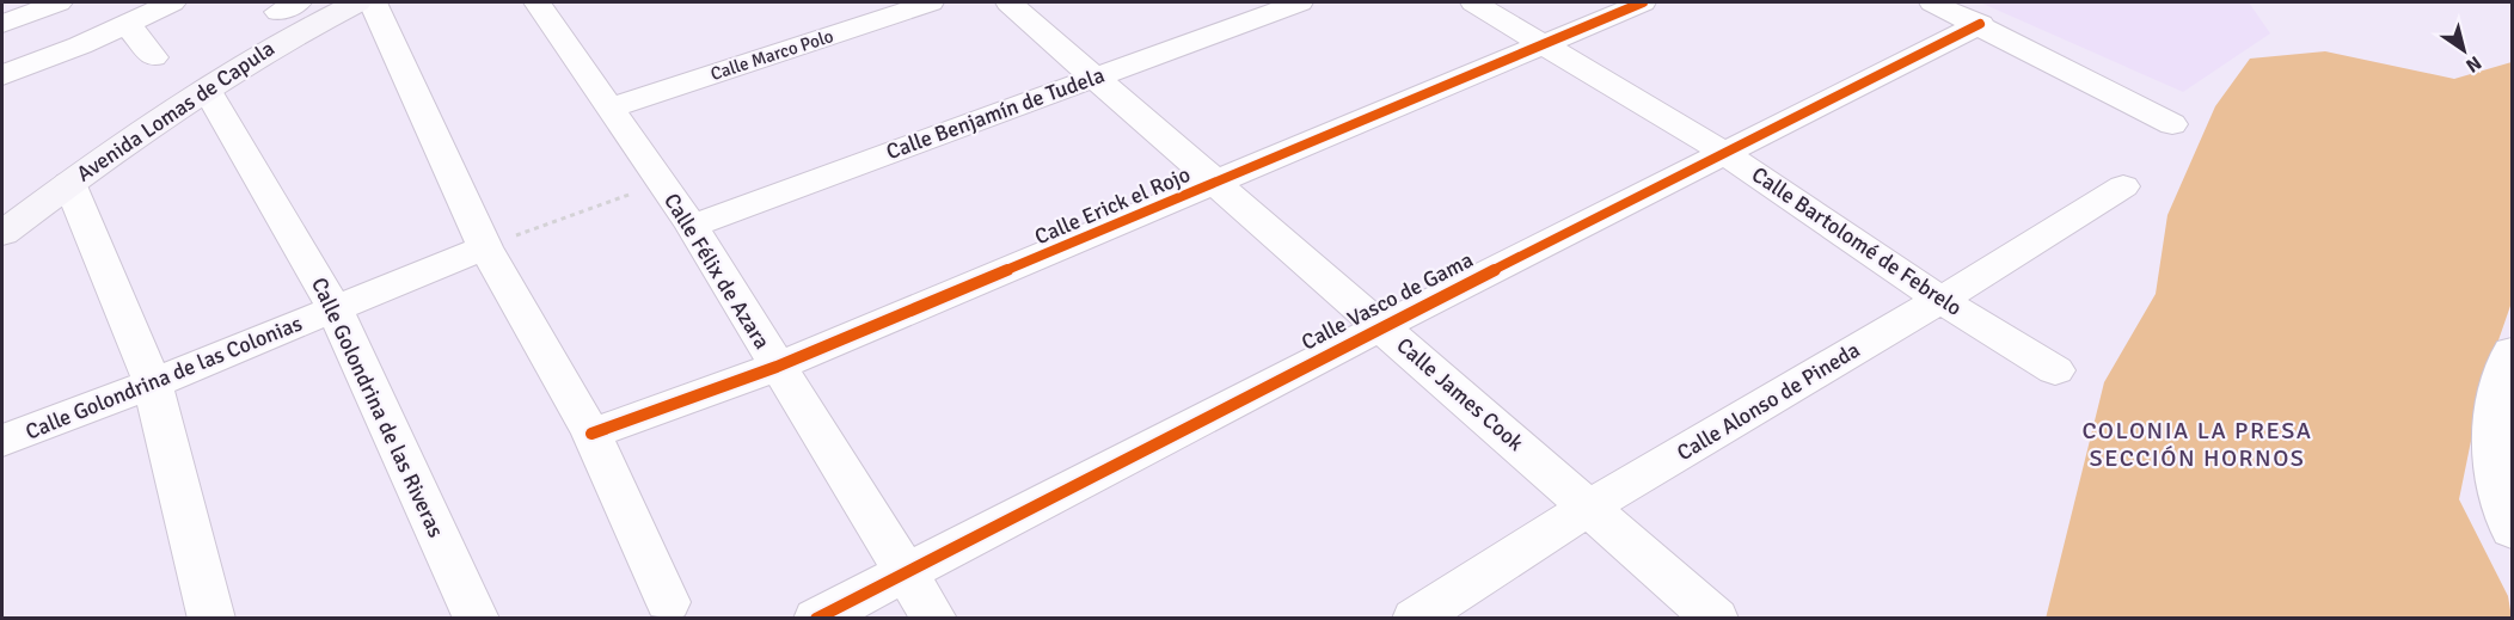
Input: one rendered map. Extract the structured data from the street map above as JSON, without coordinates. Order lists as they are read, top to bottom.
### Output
{
  "streets": {
    "street": [
      "Calle Marco Polo",
      "Avenida Lomas de Capula",
      "Calle Benjamín de Tudela",
      "Calle Erick el Rojo",
      "Calle Bartolomé de Febrelo",
      "Calle Félix de Azara",
      "Calle Vasco de Gama",
      "Calle Golondrina de las Colonias",
      "Calle James Cook",
      "Calle Alonso de Pineda",
      "Calle Golondrina de las Riveras"
    ]
  },
  "crossings": [
    ["Calle Marco Polo", "Calle Félix de Azara"],
    ["Avenida Lomas de Capula", "Calle Golondrina de las Riveras"],
    ["Calle Benjamín de Tudela", "Calle Félix de Azara"],
    ["Calle Benjamín de Tudela", "Calle James Cook"],
    ["Calle Erick el Rojo", "Calle Bartolomé de Febrelo"],
    ["Calle Erick el Rojo", "Calle Félix de Azara"],
    ["Calle Erick el Rojo", "Calle James Cook"],
    ["Calle Bartolomé de Febrelo", "Calle Vasco de Gama"],
    ["Calle Bartolomé de Febrelo", "Calle Alonso de Pineda"],
    ["Calle Félix de Azara", "Calle Vasco de Gama"],
    ["Calle Vasco de Gama", "Calle James Cook"],
    ["Calle Golondrina de las Colonias", "Calle Golondrina de las Riveras"],
    ["Calle James Cook", "Calle Alonso de Pineda"]
  ],
  "districts": ["COLONIA LA PRESA SECCIÓN HORNOS"],
  "north": "bottom right"
}
